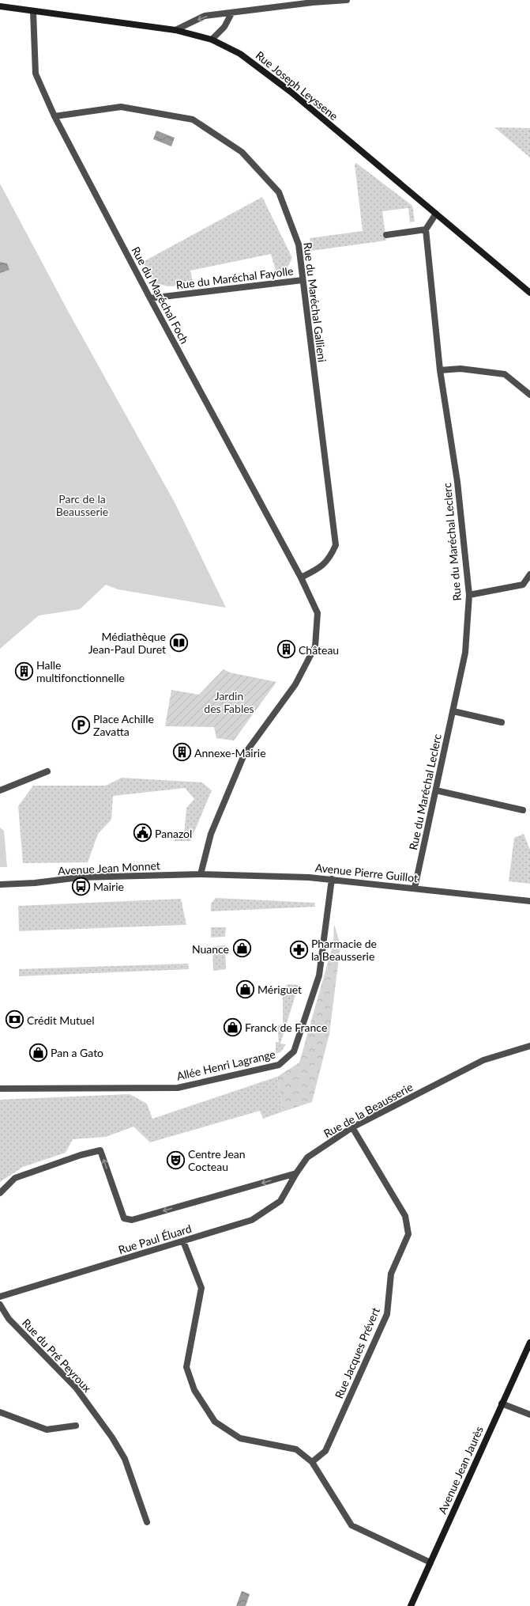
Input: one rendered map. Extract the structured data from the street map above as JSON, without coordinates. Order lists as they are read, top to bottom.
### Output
{
  "streets": {
    "street": [
      "Rue Joseph Leyssene",
      "Rue du Maréchal Fayolle",
      "Rue du Maréchal Foch",
      "Rue du Maréchal Gallieni",
      "Rue du Maréchal Leclerc",
      "Avenue Jean Monnet",
      "Avenue Pierre Guillot",
      "Allée Henri Lagrange",
      "Rue de la Beausserie",
      "Rue Paul Éluard",
      "Rue Jacques Prévert",
      "Rue du Pré Peyroux",
      "Avenue Jean Jaurès"
    ]
  },
  "crossings": [
    ["Rue Joseph Leyssene", "Rue du Maréchal Foch"],
    ["Rue du Maréchal Fayolle", "Rue du Maréchal Foch"],
    ["Rue du Maréchal Fayolle", "Rue du Maréchal Gallieni"],
    ["Rue du Maréchal Foch", "Rue du Maréchal Gallieni"],
    ["Rue du Maréchal Foch", "Avenue Jean Monnet"],
    ["Rue du Maréchal Foch", "Avenue Pierre Guillot"],
    ["Rue du Maréchal Leclerc", "Avenue Pierre Guillot"],
    ["Avenue Jean Monnet", "Avenue Pierre Guillot"],
    ["Avenue Pierre Guillot", "Allée Henri Lagrange"],
    ["Rue de la Beausserie", "Rue Paul Éluard"],
    ["Rue de la Beausserie", "Rue Jacques Prévert"]
  ],
  "parks": ["Parc de la Beausserie", "Jardin des Fables"],
  "places": {
    "library": ["Médiathèque Jean-Paul Duret"],
    "building": ["Château", "Halle multifonctionnelle", "Annexe-Mairie"],
    "parking": ["Place Achille Zavatta"],
    "public building": ["Panazol"],
    "bus stop": ["Mairie"],
    "shop": [
      "Nuance",
      "Mériguet",
      "Franck de France",
      "Pan a Gato"
    ],
    "pharmacy": ["Pharmacie de la Beausserie"],
    "bank": ["Crédit Mutuel"],
    "theatre": ["Centre Jean Cocteau"]
  }
}
